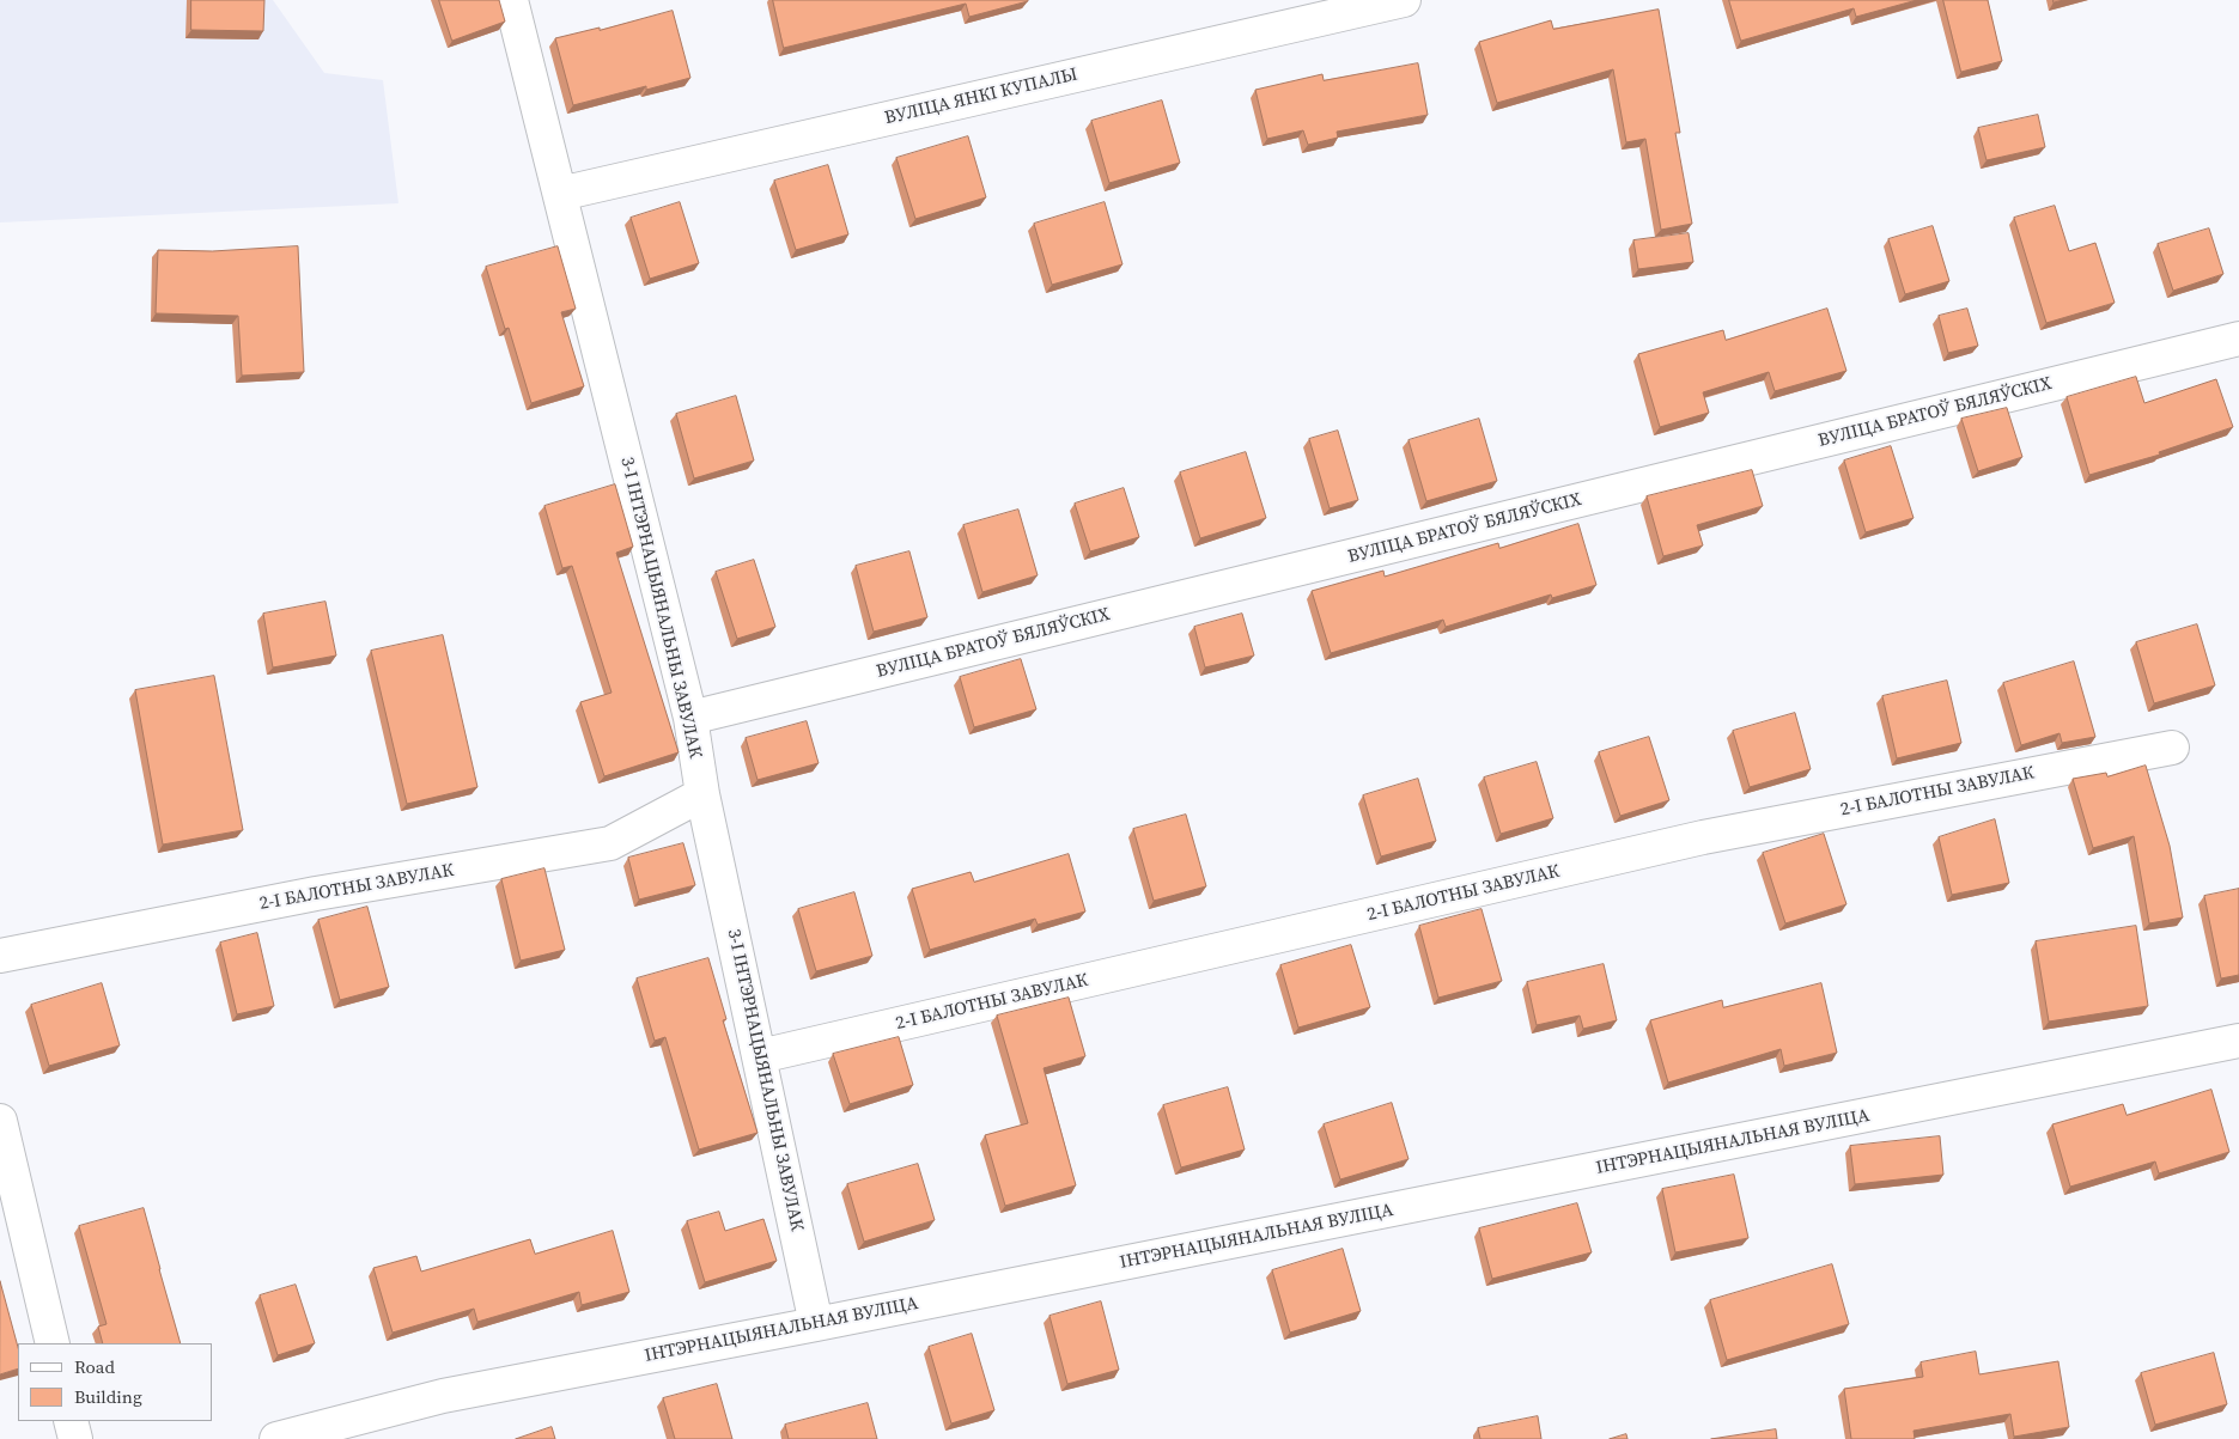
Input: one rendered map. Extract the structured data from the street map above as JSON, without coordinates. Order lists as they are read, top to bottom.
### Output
{
  "streets": {
    "street": [
      "ВУЛІЦА ЯНКІ КУПАЛЫ",
      "ВУЛІЦА БРАТОЎ БЯЛЯЎСКІХ",
      "3-І ІНТЭРНАЦЫЯНАЛЬНЫ ЗАВУЛАК",
      "2-І БАЛОТНЫ ЗАВУЛАК",
      "ІНТЭРНАЦЫЯНАЛЬНАЯ ВУЛІЦА"
    ]
  },
  "crossings": [
    ["ВУЛІЦА ЯНКІ КУПАЛЫ", "3-І ІНТЭРНАЦЫЯНАЛЬНЫ ЗАВУЛАК"],
    ["ВУЛІЦА БРАТОЎ БЯЛЯЎСКІХ", "3-І ІНТЭРНАЦЫЯНАЛЬНЫ ЗАВУЛАК"],
    ["3-І ІНТЭРНАЦЫЯНАЛЬНЫ ЗАВУЛАК", "2-І БАЛОТНЫ ЗАВУЛАК"],
    ["3-І ІНТЭРНАЦЫЯНАЛЬНЫ ЗАВУЛАК", "ІНТЭРНАЦЫЯНАЛЬНАЯ ВУЛІЦА"]
  ],
  "legend": ["Road", "Building"]
}
